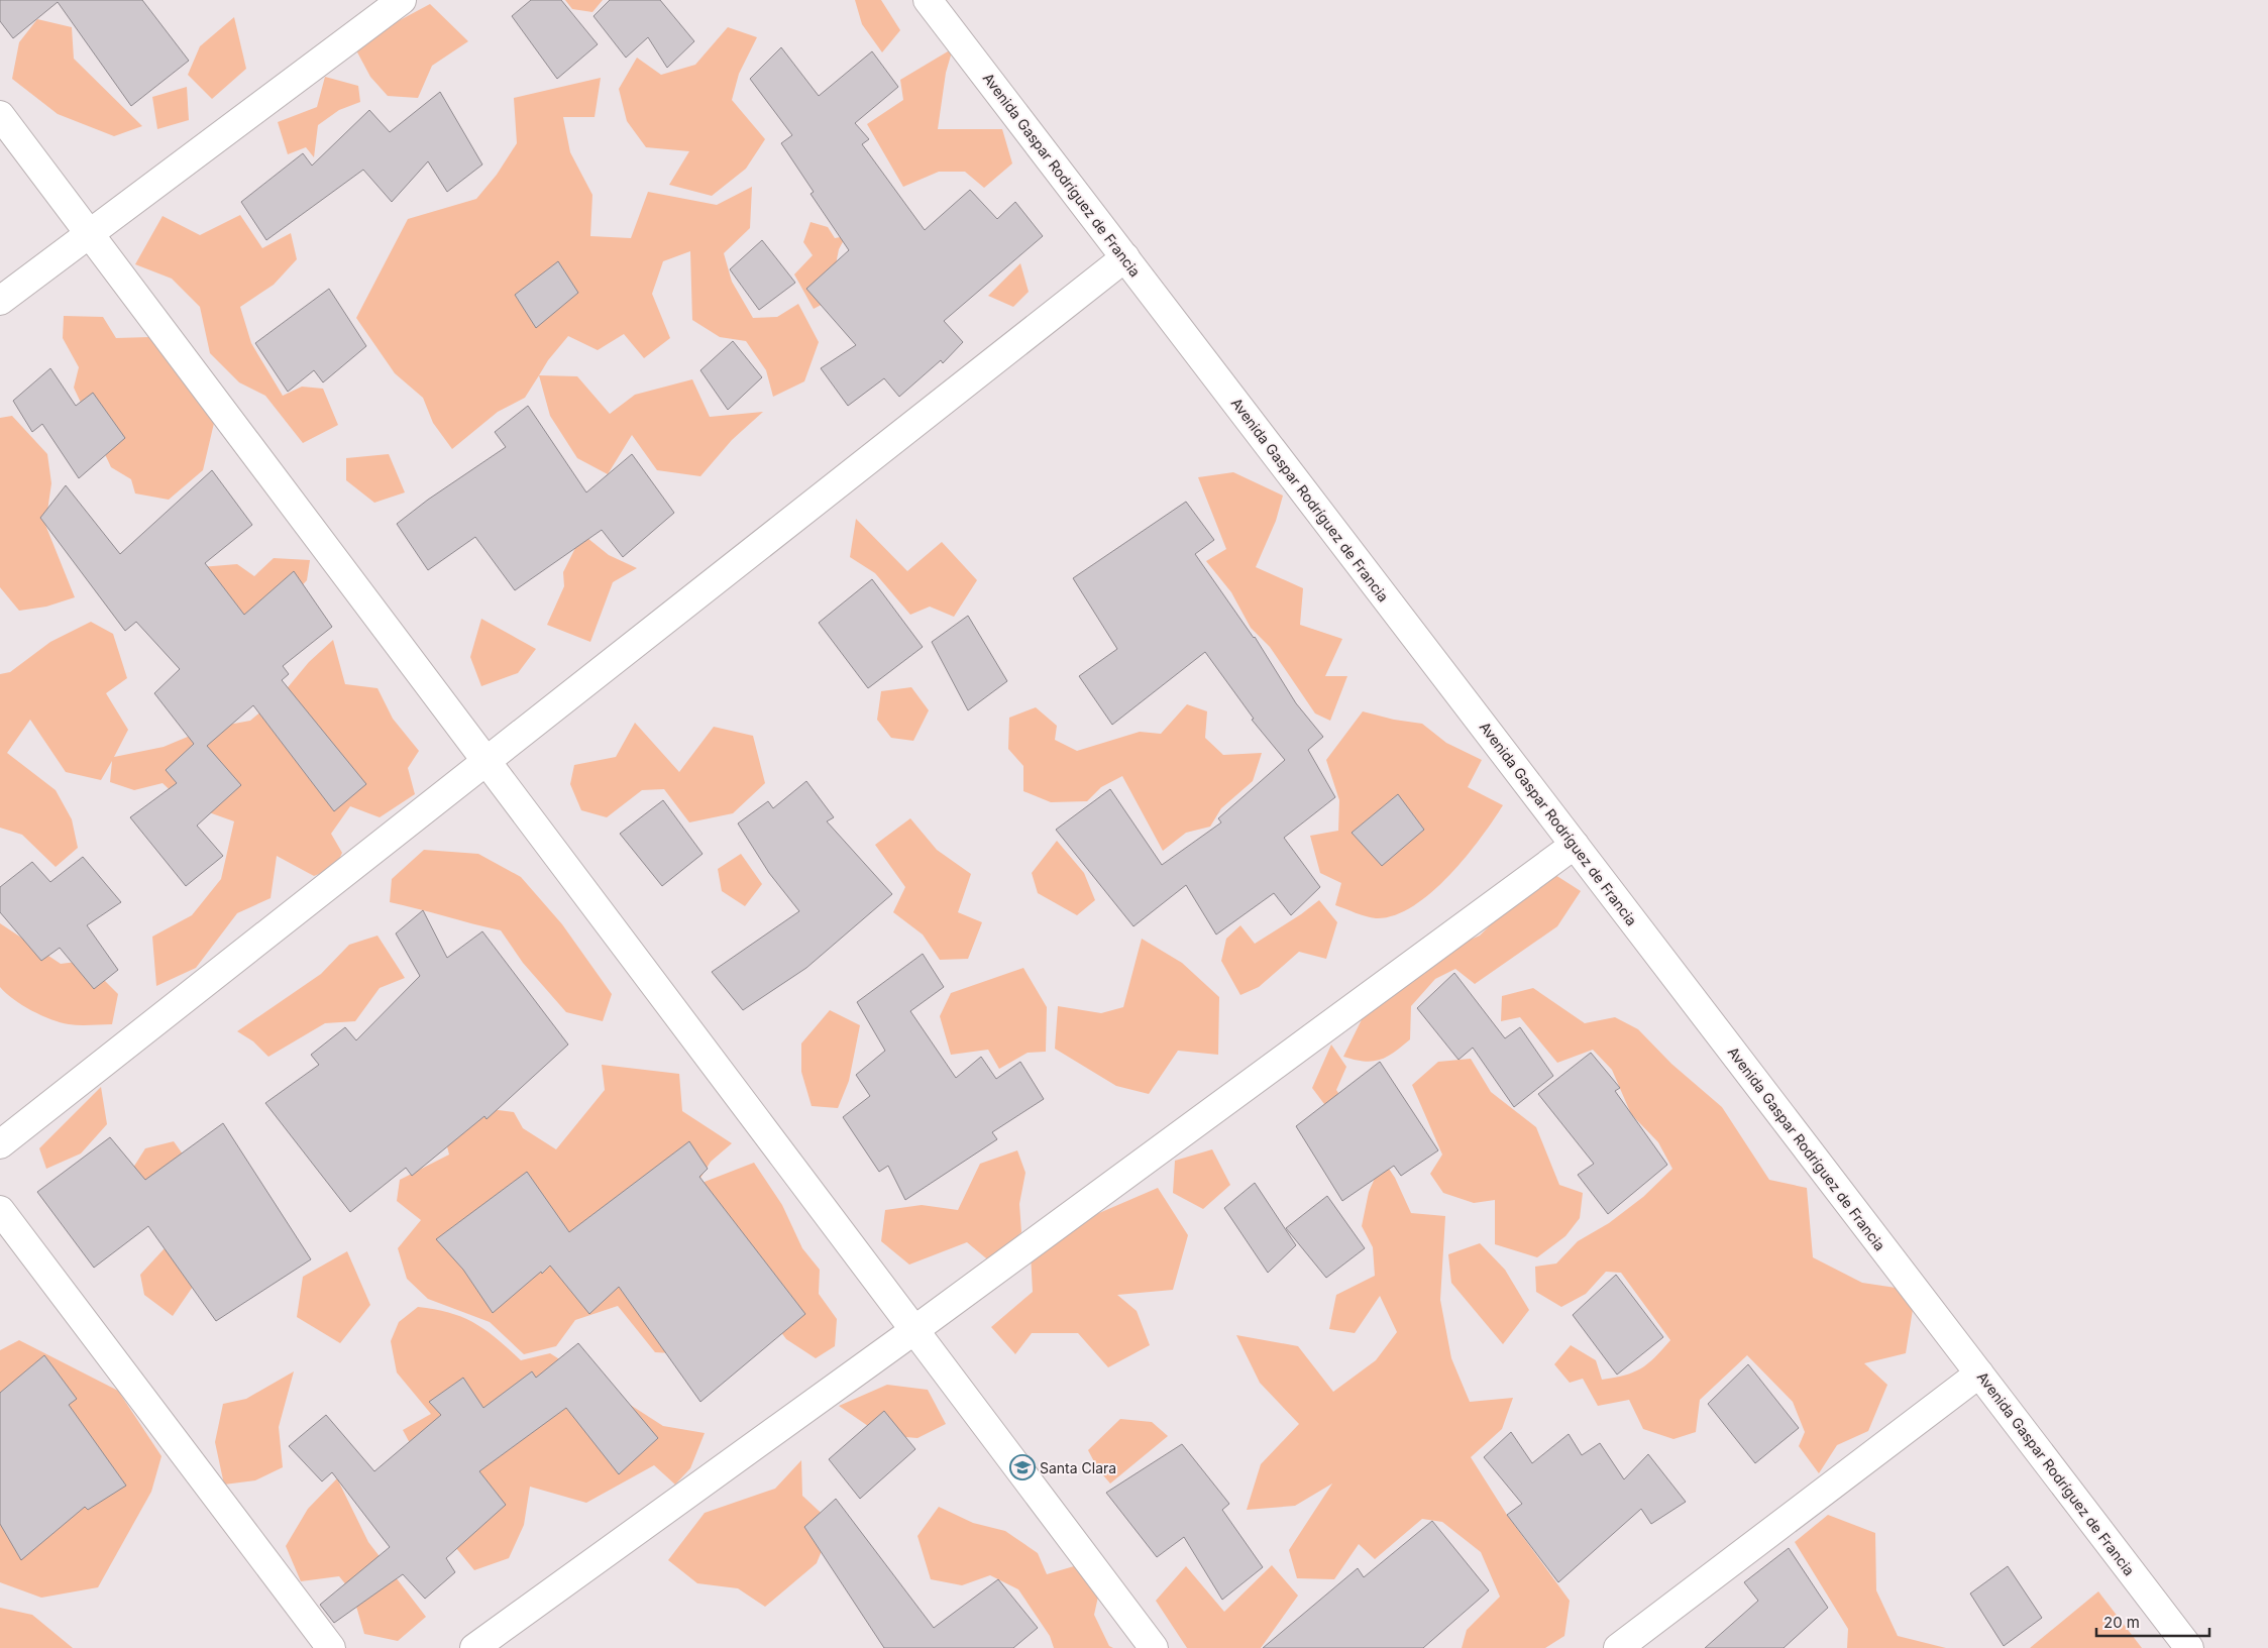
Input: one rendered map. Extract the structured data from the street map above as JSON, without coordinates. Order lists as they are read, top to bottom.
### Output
{
  "streets": {
    "street": ["Avenida Gaspar Rodríguez de Francia"]
  },
  "places": {
    "school or university": ["Santa Clara"]
  },
  "scale_bar": "20 m"
}
